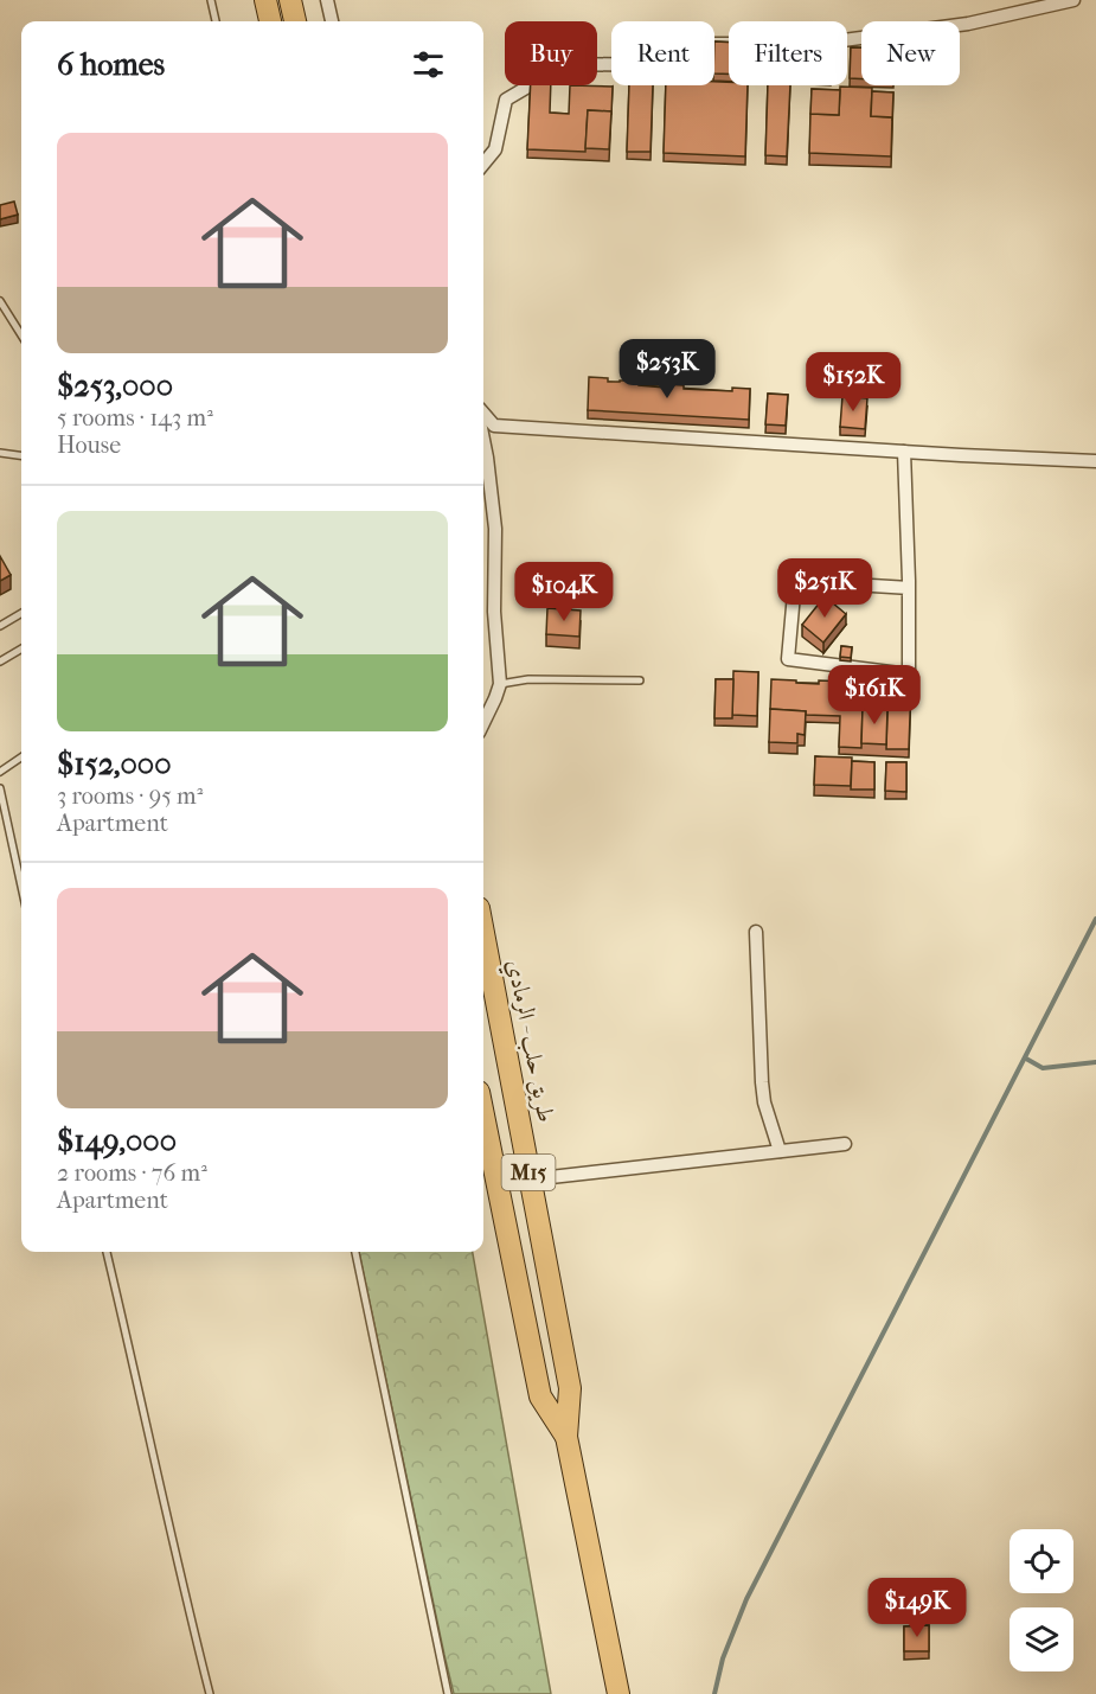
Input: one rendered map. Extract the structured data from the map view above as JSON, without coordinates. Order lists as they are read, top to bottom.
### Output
{
  "streets": {
    "highway": ["طريق حلب - الرمادي", "M15"]
  },
  "page": {
    "chip": [
      "Buy",
      "Rent",
      "Filters",
      "New"
    ],
    "heading": "6 homes",
    "list": [
      {
        "name": "$253,000",
        "note": "5 rooms · 143 m² · House"
      },
      {
        "name": "$152,000",
        "note": "3 rooms · 95 m² · Apartment"
      },
      {
        "name": "$149,000",
        "note": "2 rooms · 76 m² · Apartment"
      }
    ],
    "price": [
      "$253K",
      "$152K",
      "$251K",
      "$104K",
      "$161K",
      "$149K"
    ]
  }
}
